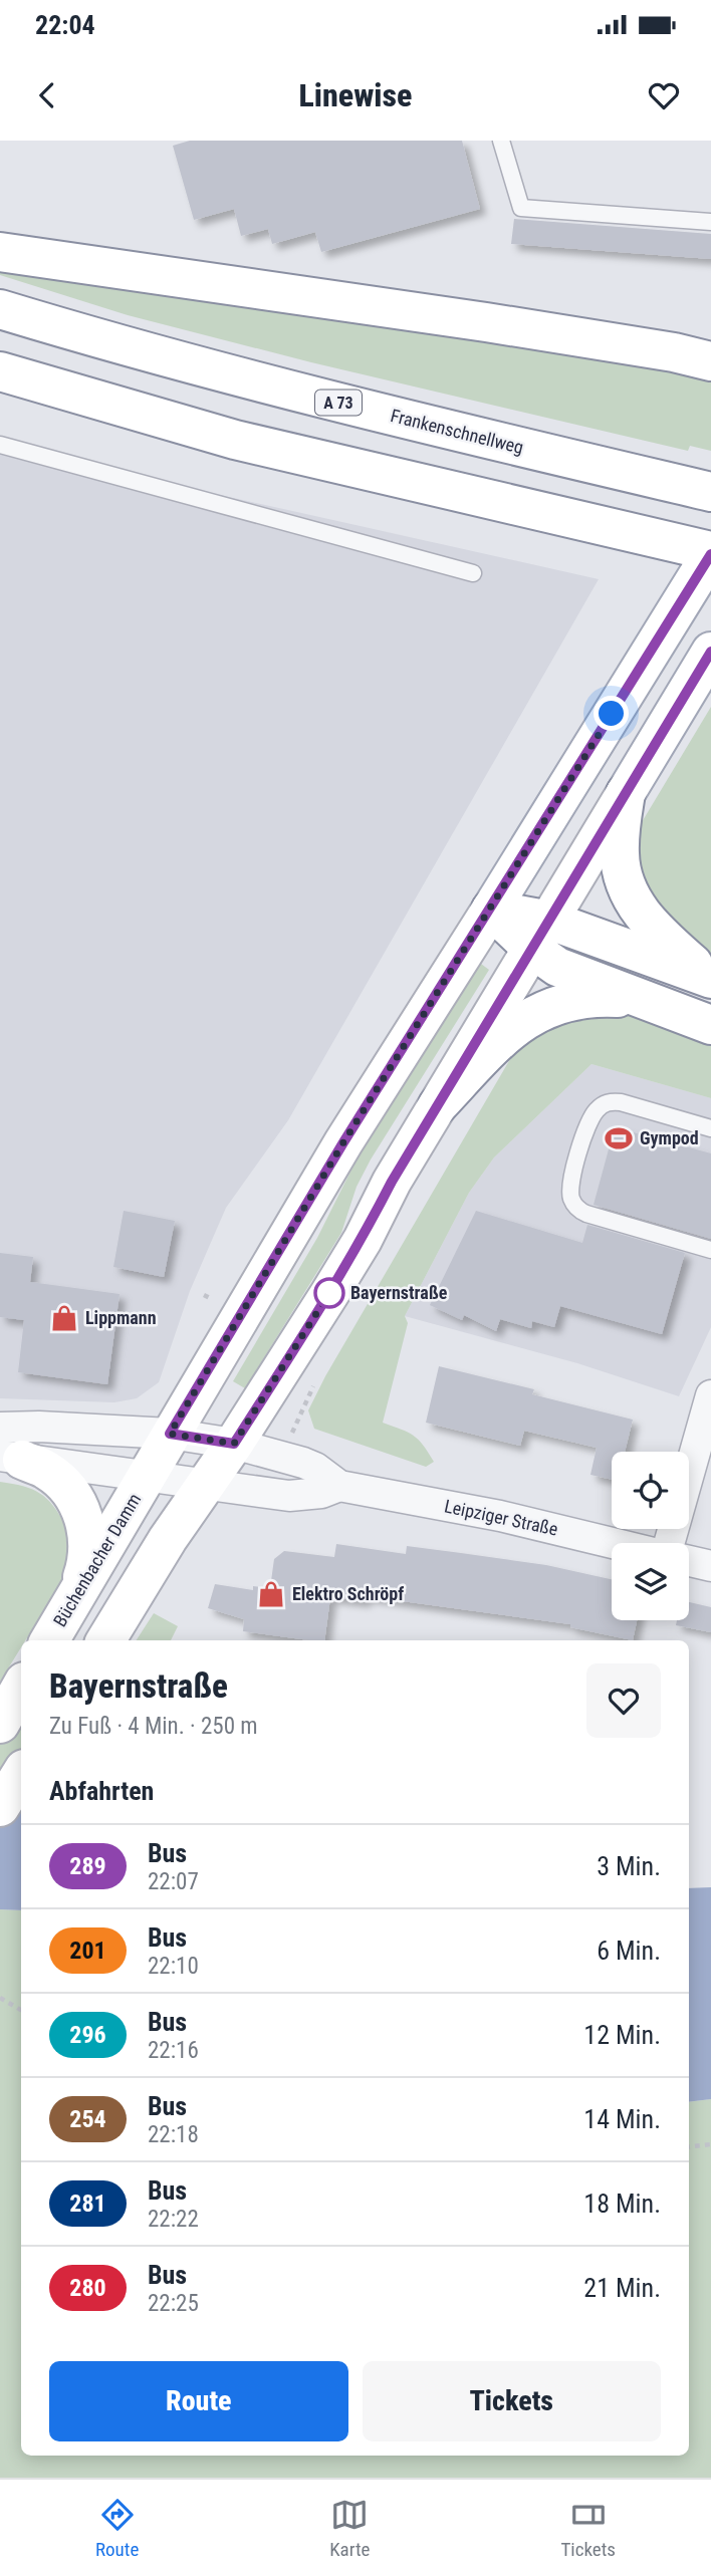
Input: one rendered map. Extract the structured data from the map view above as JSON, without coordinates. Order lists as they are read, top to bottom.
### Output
{
  "streets": {
    "main road": ["A 73", "Frankenschnellweg", "Büchenbacher Damm"],
    "street": ["Leipziger Straße"]
  },
  "crossings": [
    ["Leipziger Straße", "Büchenbacher Damm"]
  ],
  "places": {
    "sports": ["Gympod"],
    "other": ["Bayernstraße"],
    "shop": ["Lippmann", "Elektro Schröpf"]
  },
  "lines": ["bus line 289"],
  "page": {
    "status": "22:04",
    "header": "Linewise",
    "heading": [
      ["Bayernstraße", "Zu Fuß · 4 Min. · 250 m"],
      "Abfahrten"
    ],
    "list": [
      {
        "mark": "289",
        "name": "Bus",
        "note": "22:07",
        "value": "3 Min."
      },
      {
        "mark": "201",
        "name": "Bus",
        "note": "22:10",
        "value": "6 Min."
      },
      {
        "mark": "296",
        "name": "Bus",
        "note": "22:16",
        "value": "12 Min."
      },
      {
        "mark": "254",
        "name": "Bus",
        "note": "22:18",
        "value": "14 Min."
      },
      {
        "mark": "281",
        "name": "Bus",
        "note": "22:22",
        "value": "18 Min."
      },
      {
        "mark": "280",
        "name": "Bus",
        "note": "22:25",
        "value": "21 Min."
      }
    ],
    "buttons": ["Route", "Tickets"],
    "tabs": ["Route", "Karte", "Tickets"]
  }
}
